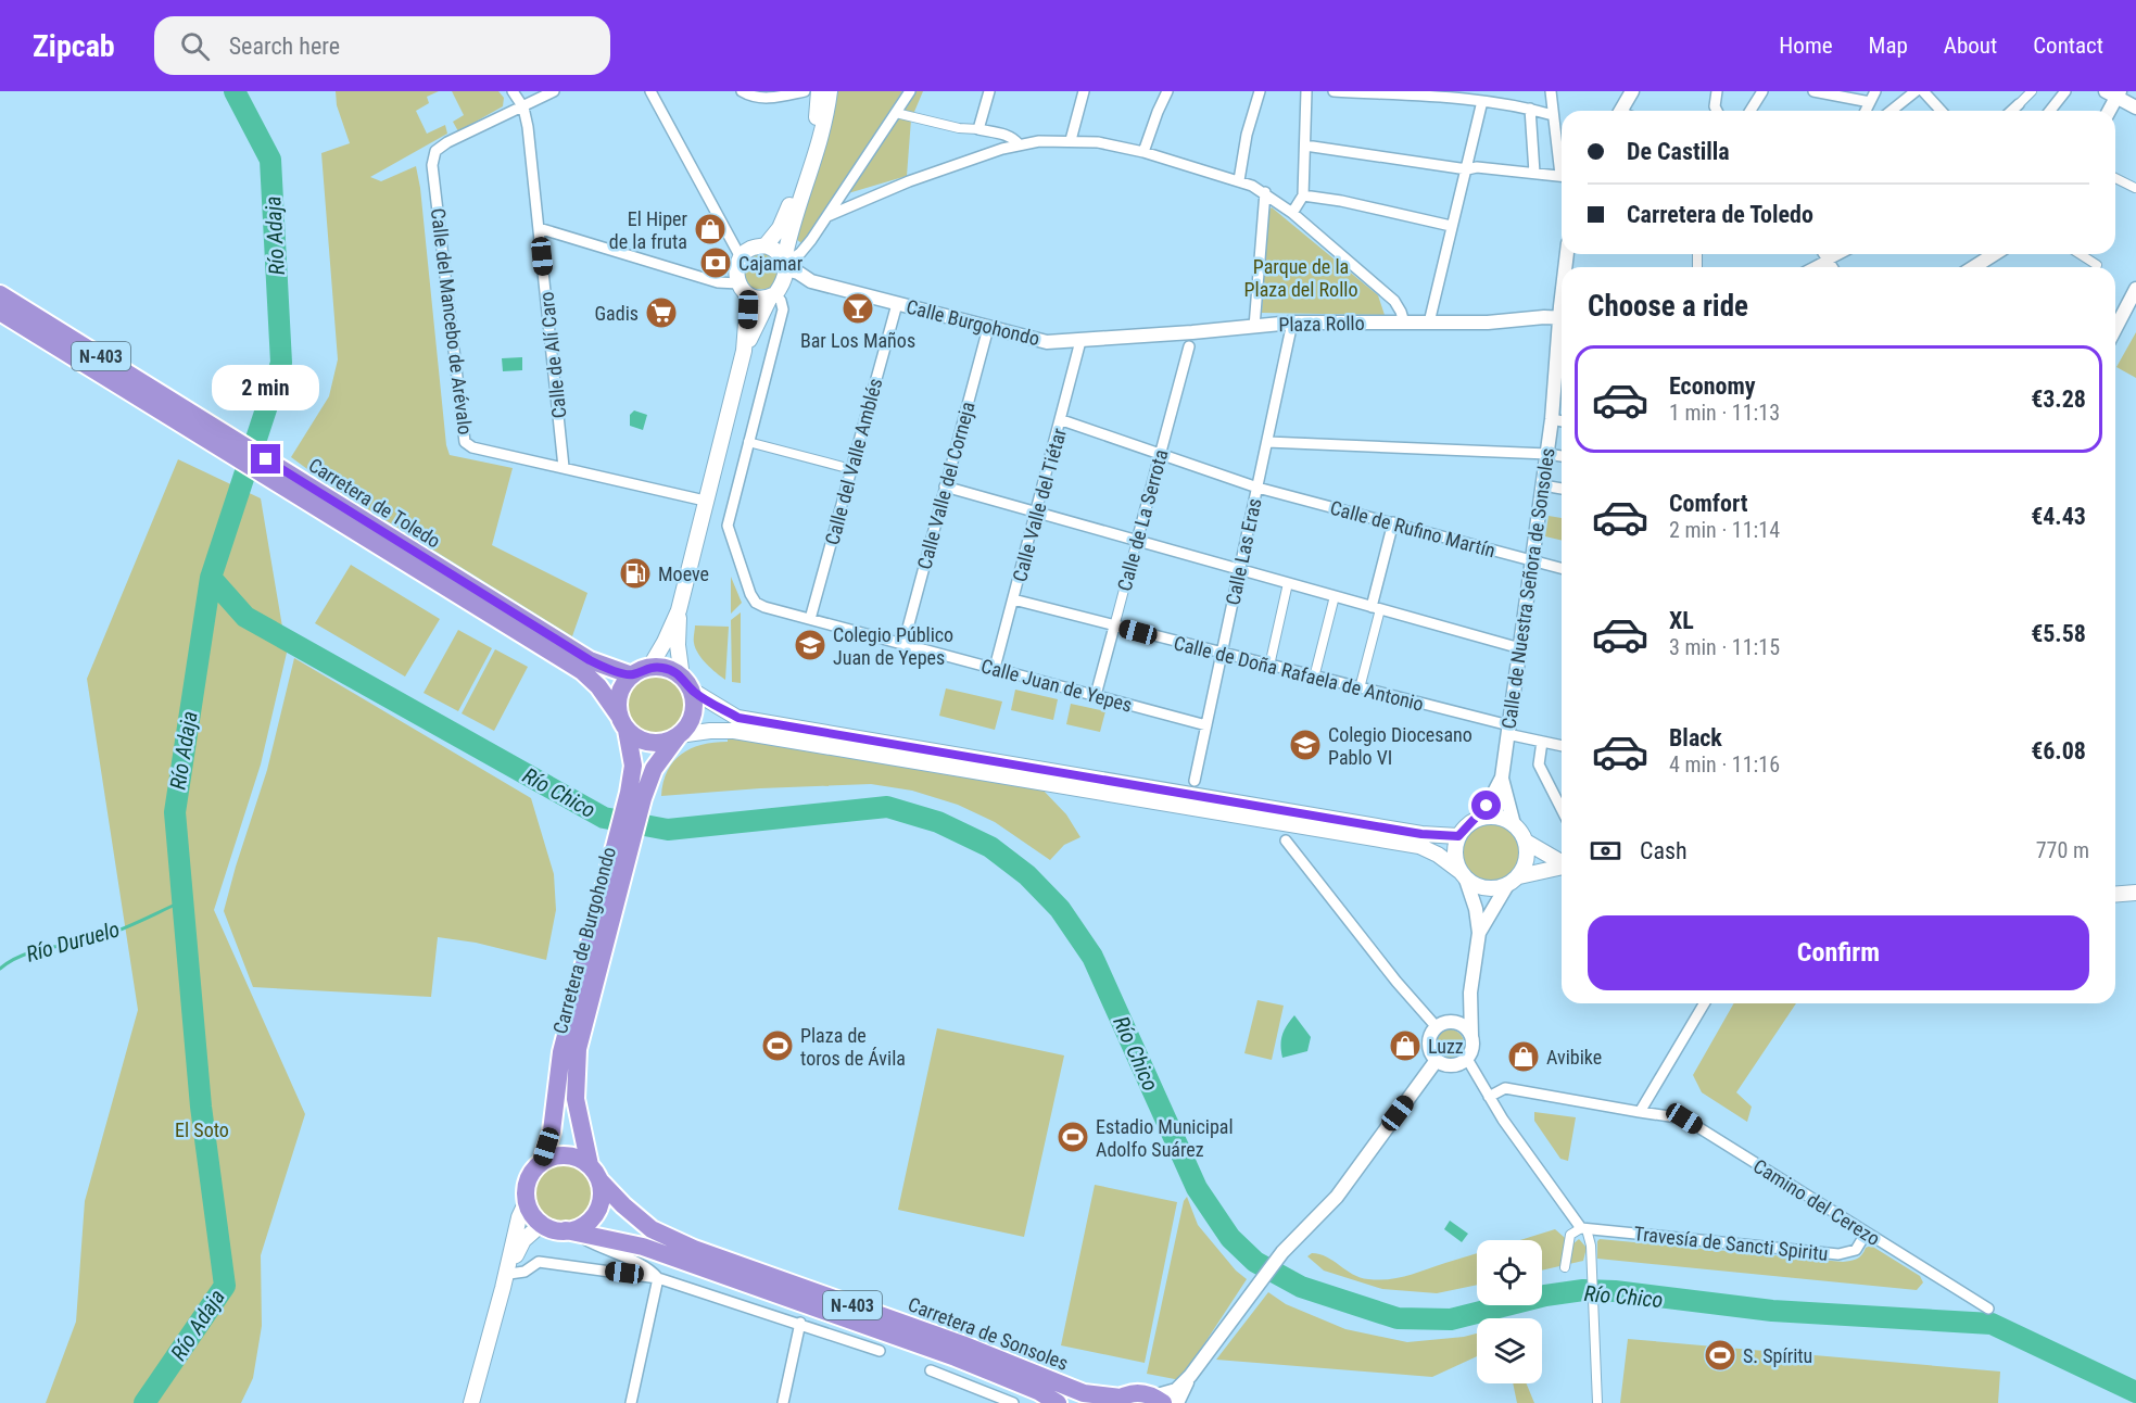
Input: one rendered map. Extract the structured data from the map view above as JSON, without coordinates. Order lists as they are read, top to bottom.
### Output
{
  "streets": {
    "highway": [
      "N-403",
      "Carretera de Toledo",
      "Carretera de Burgohondo",
      "Carretera de Sonsoles"
    ],
    "street": [
      "Calle del Mancebo de Arévalo",
      "Calle Burgohondo",
      "Plaza Rollo",
      "Calle de Alí Caro",
      "Calle del Valle Amblés",
      "Calle Valle del Corneja",
      "Calle Valle del Tiétar",
      "Calle de La Serrota",
      "Calle de Rufino Martín",
      "Calle Las Eras",
      "Calle de Nuestra Señora de Sonsoles",
      "Calle de Doña Rafaela de Antonio",
      "Calle Juan de Yepes",
      "Camino del Cerezo",
      "Travesía de Sancti Spiritu"
    ]
  },
  "crossings": [
    ["Calle del Mancebo de Arévalo", "Calle de Alí Caro"],
    ["Calle Burgohondo", "Plaza Rollo"],
    ["Calle Burgohondo", "Calle del Valle Amblés"],
    ["Calle Burgohondo", "Calle Valle del Corneja"],
    ["Calle Burgohondo", "Calle Valle del Tiétar"],
    ["Plaza Rollo", "Calle Las Eras"],
    ["N-403", "Carretera de Toledo"],
    ["N-403", "Carretera de Burgohondo"],
    ["N-403", "Carretera de Sonsoles"],
    ["Calle del Valle Amblés", "Calle Juan de Yepes"],
    ["Calle Valle del Corneja", "Calle Juan de Yepes"],
    ["Carretera de Toledo", "Carretera de Burgohondo"],
    ["Calle Valle del Tiétar", "Calle de Rufino Martín"],
    ["Calle Valle del Tiétar", "Calle de Doña Rafaela de Antonio"],
    ["Calle Valle del Tiétar", "Calle Juan de Yepes"],
    ["Calle de La Serrota", "Calle de Rufino Martín"],
    ["Calle de La Serrota", "Calle de Doña Rafaela de Antonio"],
    ["Calle de La Serrota", "Calle Juan de Yepes"],
    ["Calle de Rufino Martín", "Calle Las Eras"],
    ["Calle de Rufino Martín", "Calle de Nuestra Señora de Sonsoles"],
    ["Calle Las Eras", "Calle de Doña Rafaela de Antonio"],
    ["Calle Las Eras", "Calle Juan de Yepes"],
    ["Calle de Nuestra Señora de Sonsoles", "Calle de Doña Rafaela de Antonio"],
    ["Carretera de Burgohondo", "Carretera de Sonsoles"],
    ["Camino del Cerezo", "Travesía de Sancti Spiritu"]
  ],
  "water": ["Río Adaja", "Río Chico", "Río Duruelo"],
  "parks": ["Parque de la Plaza del Rollo", "El Soto"],
  "places": {
    "shop": ["El Hiper de la fruta", "Luzz", "Avibike"],
    "bank": ["Cajamar"],
    "bar": ["Bar Los Maños"],
    "supermarket": ["Gadis"],
    "fuel station": ["Moeve"],
    "school or university": ["Colegio Público Juan de Yepes", "Colegio Diocesano Pablo VI"],
    "sports": ["Plaza de toros de Ávila", "Estadio Municipal Adolfo Suárez", "S. Spíritu"]
  },
  "page": {
    "header": "Zipcab",
    "search": "Search here",
    "nav": [
      "Home",
      "Map",
      "About",
      "Contact"
    ],
    "banner": ["De Castilla", "Carretera de Toledo"],
    "heading": "Choose a ride",
    "list": [
      {
        "name": "Economy",
        "note": "1 min · 11:13",
        "value": "€3.28"
      },
      {
        "name": "Comfort",
        "note": "2 min · 11:14",
        "value": "€4.43"
      },
      {
        "name": "XL",
        "note": "3 min · 11:15",
        "value": "€5.58"
      },
      {
        "name": "Black",
        "note": "4 min · 11:16",
        "value": "€6.08"
      }
    ],
    "bubble": "2 min",
    "pay": ["Cash", "770 m"],
    "buttons": "Confirm"
  }
}
